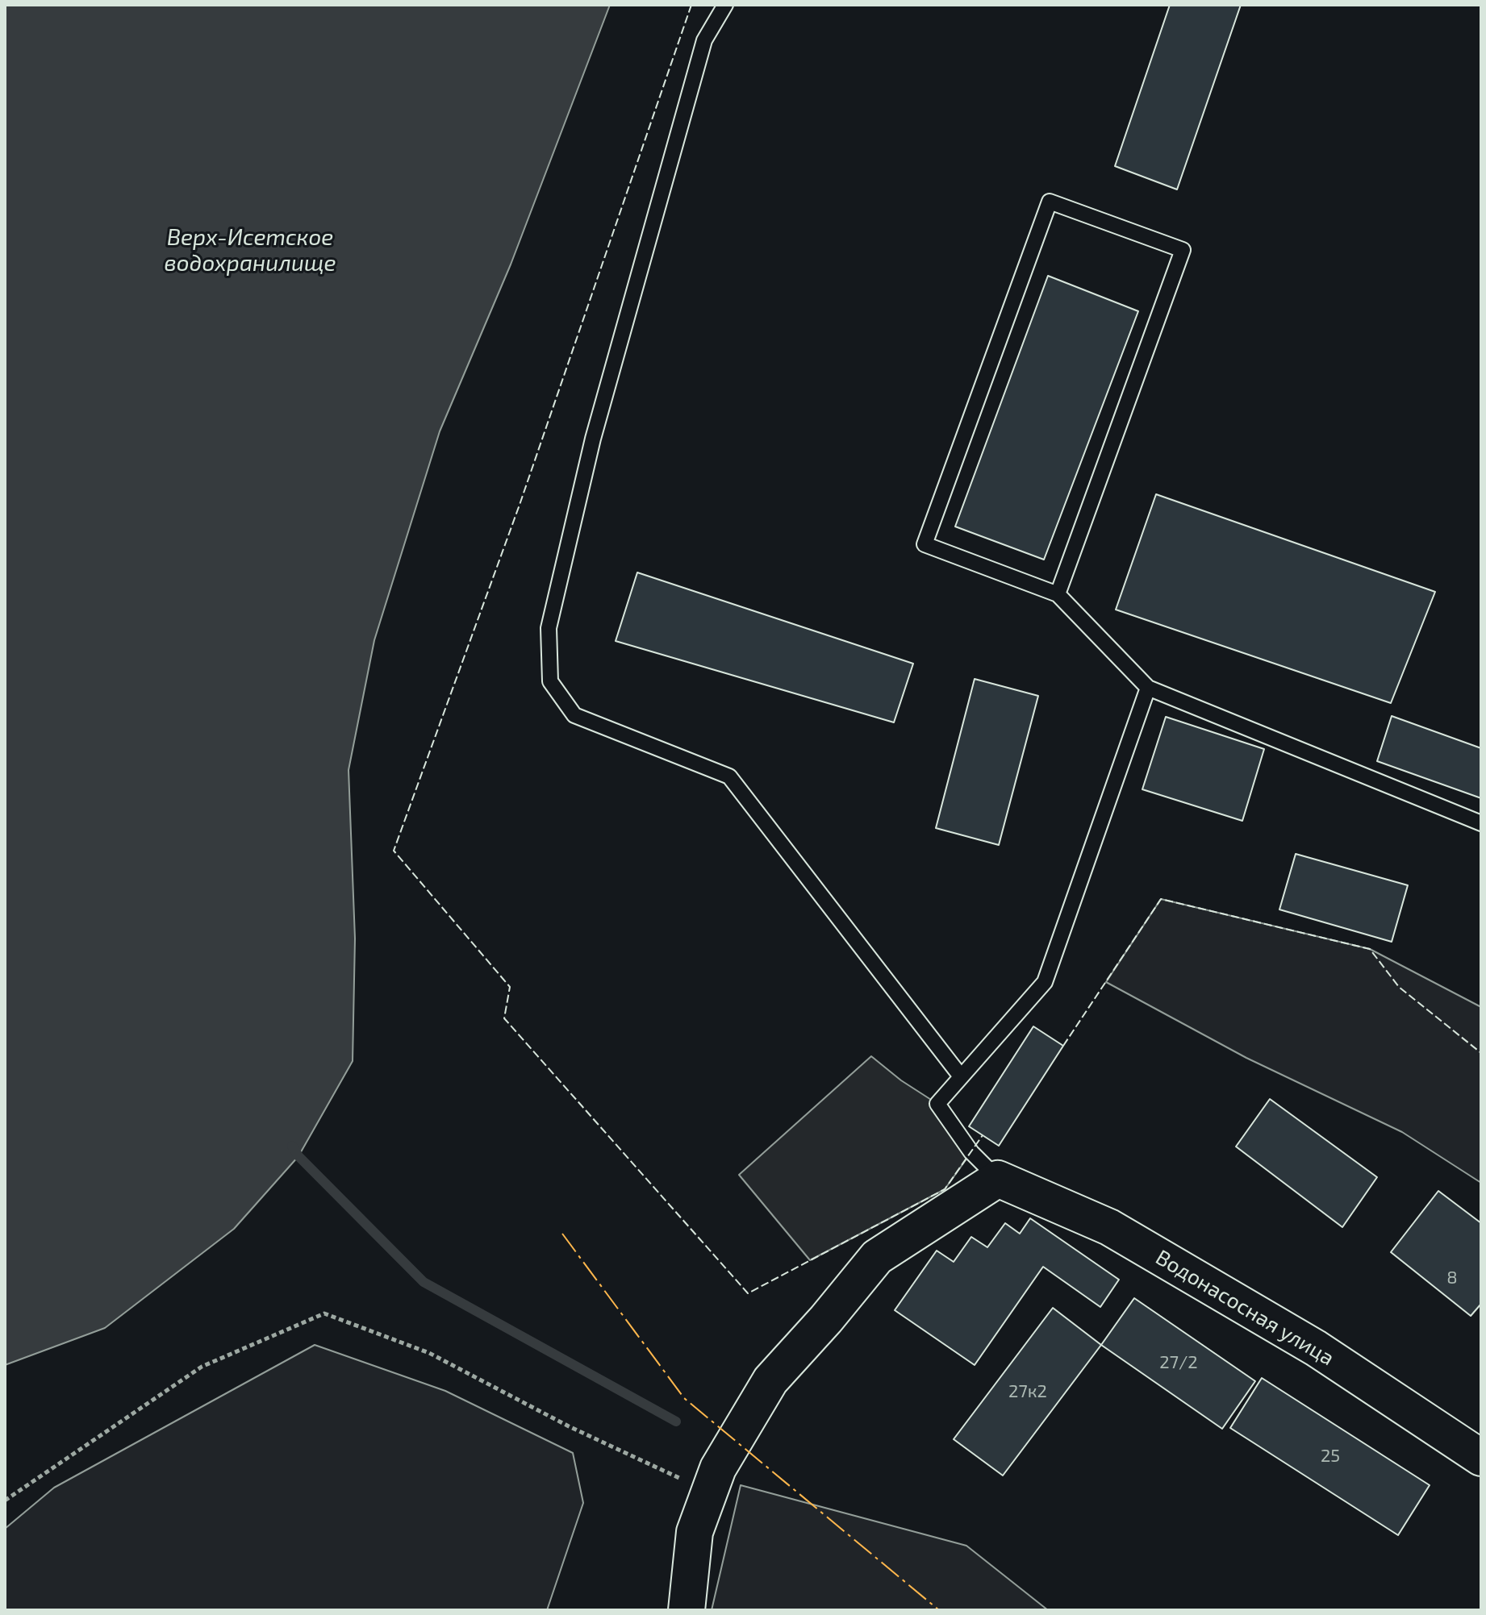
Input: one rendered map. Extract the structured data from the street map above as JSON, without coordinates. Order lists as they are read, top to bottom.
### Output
{
  "streets": {
    "street": ["Водонасосная улица"]
  },
  "water": ["Верх-Исетское водохранилище"],
  "house_numbers": [
    "8",
    "27/2",
    "27к2",
    "25"
  ]
}
